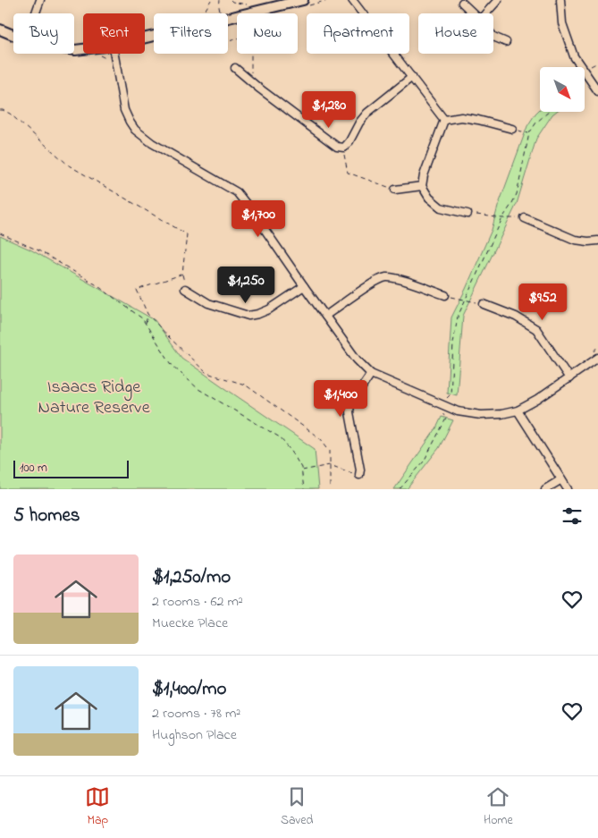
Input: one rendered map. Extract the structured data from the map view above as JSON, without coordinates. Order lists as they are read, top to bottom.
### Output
{
  "parks": ["Isaacs Ridge Nature Reserve"],
  "scale_bar": "100 m",
  "north": "bottom right",
  "page": {
    "chip": [
      "Buy",
      "Rent",
      "Filters",
      "New",
      "Apartment",
      "House"
    ],
    "price": [
      "$1,280",
      "$1,700",
      "$1,250",
      "$952",
      "$1,400"
    ],
    "scale": "100 m",
    "heading": "5 homes",
    "list": [
      {
        "name": "$1,250/mo",
        "note": "2 rooms · 62 m² · Muecke Place"
      },
      {
        "name": "$1,400/mo",
        "note": "2 rooms · 78 m² · Hughson Place"
      }
    ],
    "tabs": ["Map", "Saved", "Home"]
  }
}
